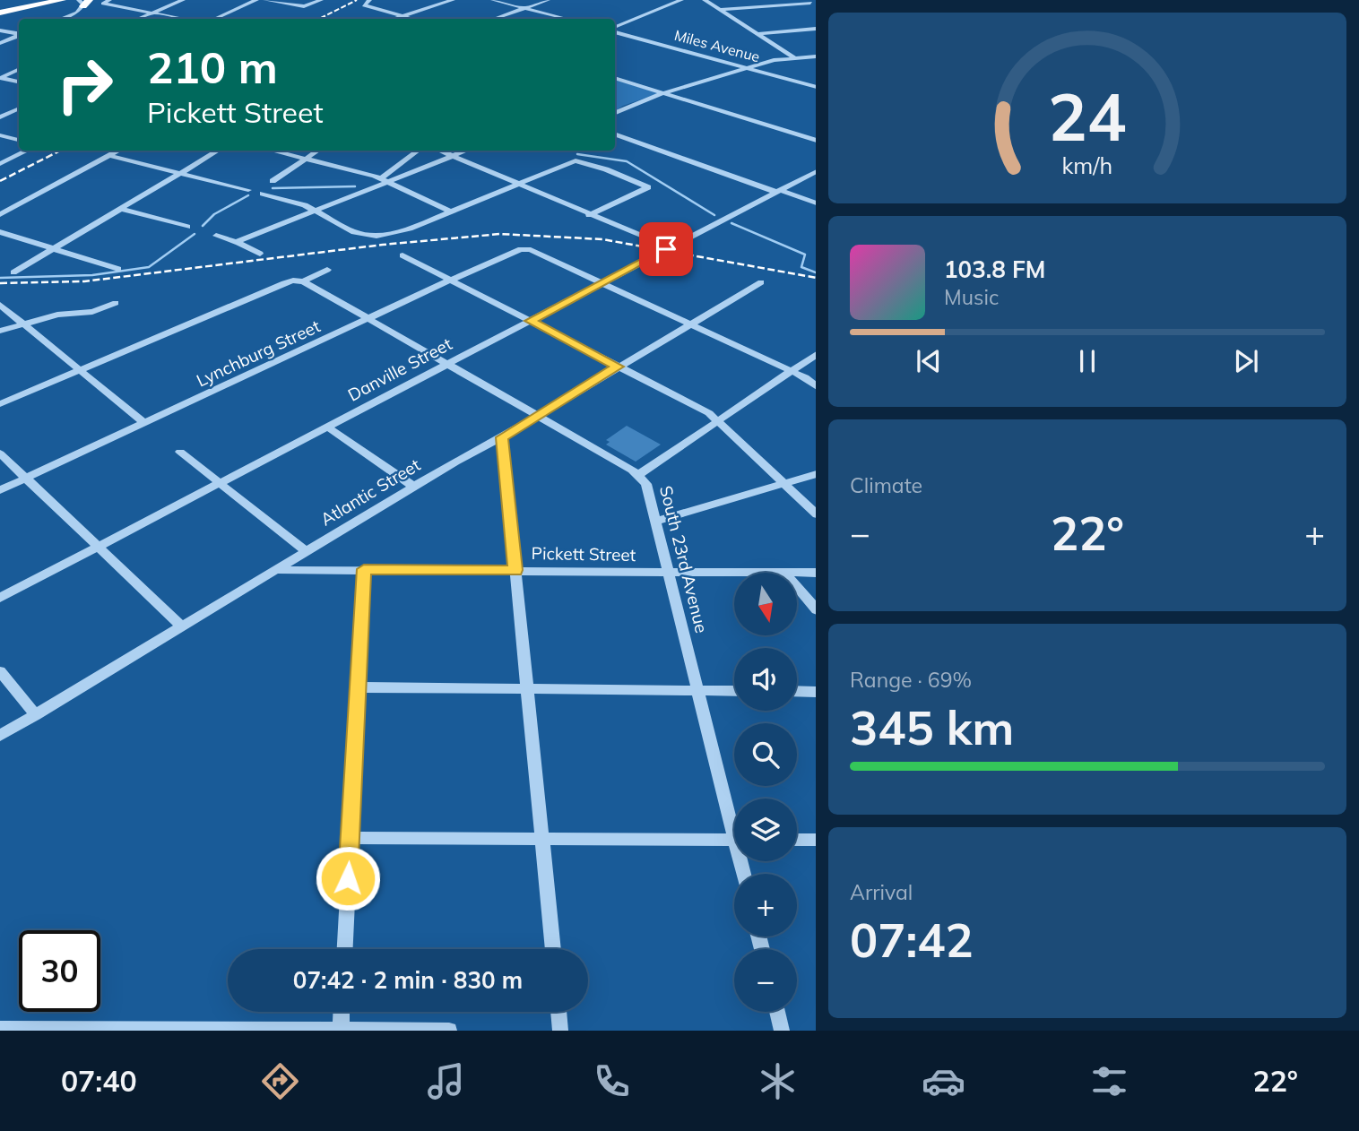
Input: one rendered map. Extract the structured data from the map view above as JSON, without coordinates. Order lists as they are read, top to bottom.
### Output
{
  "streets": {
    "street": [
      "Miles Avenue",
      "Lynchburg Street",
      "Danville Street",
      "Atlantic Street",
      "Pickett Street",
      "South 23rd Avenue"
    ]
  },
  "crossings": [
    ["Lynchburg Street", "Danville Street"],
    ["Lynchburg Street", "South 23rd Avenue"],
    ["Danville Street", "South 23rd Avenue"],
    ["Atlantic Street", "Pickett Street"],
    ["Atlantic Street", "South 23rd Avenue"],
    ["Pickett Street", "South 23rd Avenue"]
  ],
  "north": "bottom",
  "page": {
    "turn": ["210 m", "Pickett Street"],
    "song": ["103.8 FM", "Music"],
    "tile": [
      "Climate",
      ["Range · 69%", "345 km"],
      ["Arrival", "07:42"]
    ],
    "heat": ["−", "22°", "+"],
    "map_buttons": ["+", "−"],
    "limit": "30",
    "trip": "07:42 · 2 min · 830 m",
    "tabs": ["07:40", "22°"],
    "gauge": ["24", "km/h"]
  }
}
